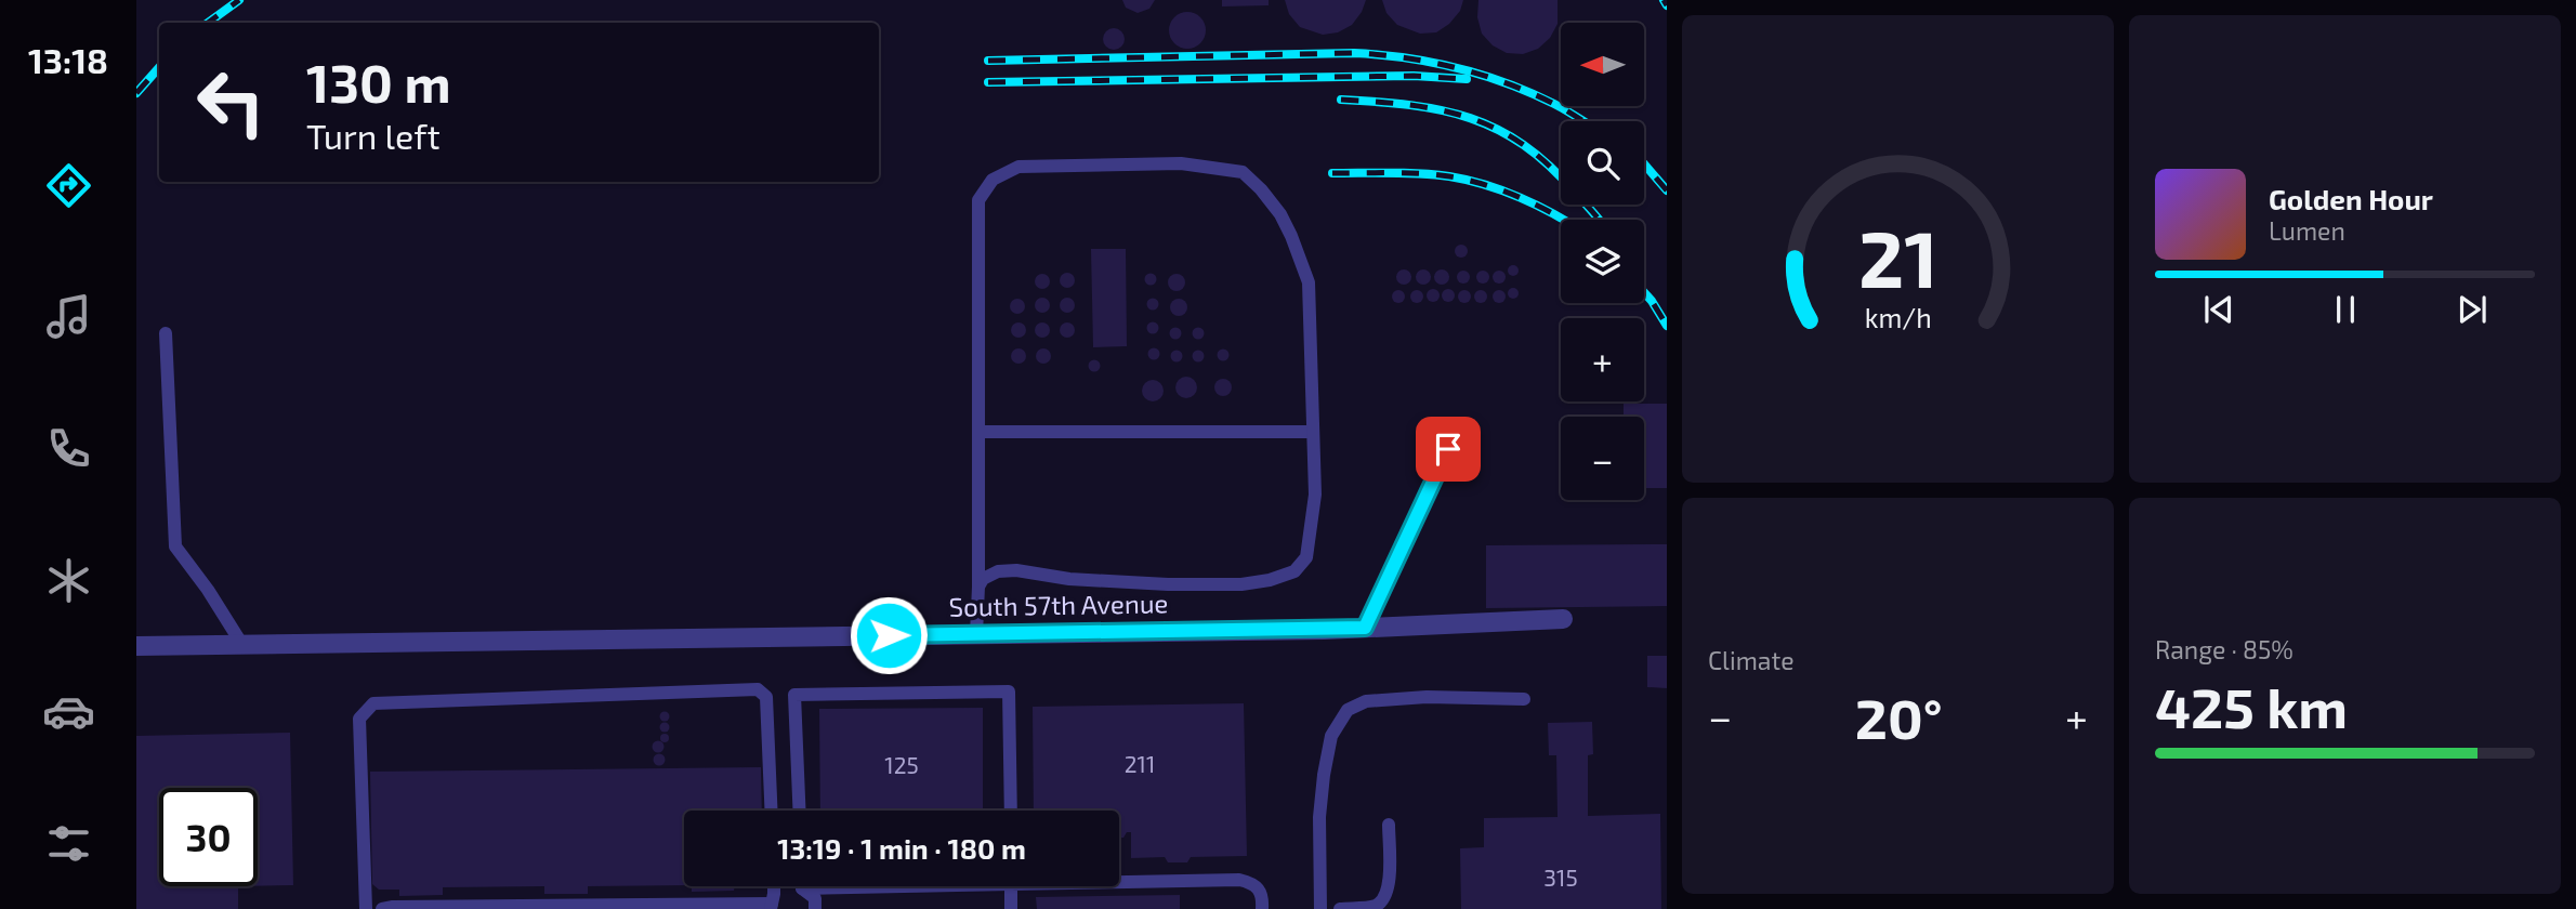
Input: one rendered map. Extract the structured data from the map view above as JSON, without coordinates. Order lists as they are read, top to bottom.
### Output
{
  "streets": {
    "street": ["South 57th Avenue"]
  },
  "house_numbers": ["211", "125", "315"],
  "north": "left",
  "page": {
    "tabs": "13:18",
    "map_buttons": ["+", "−"],
    "turn": ["130 m", "Turn left"],
    "song": ["Golden Hour", "Lumen"],
    "tile": [
      "Climate",
      ["Range · 85%", "425 km"]
    ],
    "heat": ["−", "20°", "+"],
    "limit": "30",
    "trip": "13:19 · 1 min · 180 m",
    "gauge": ["21", "km/h"]
  }
}
